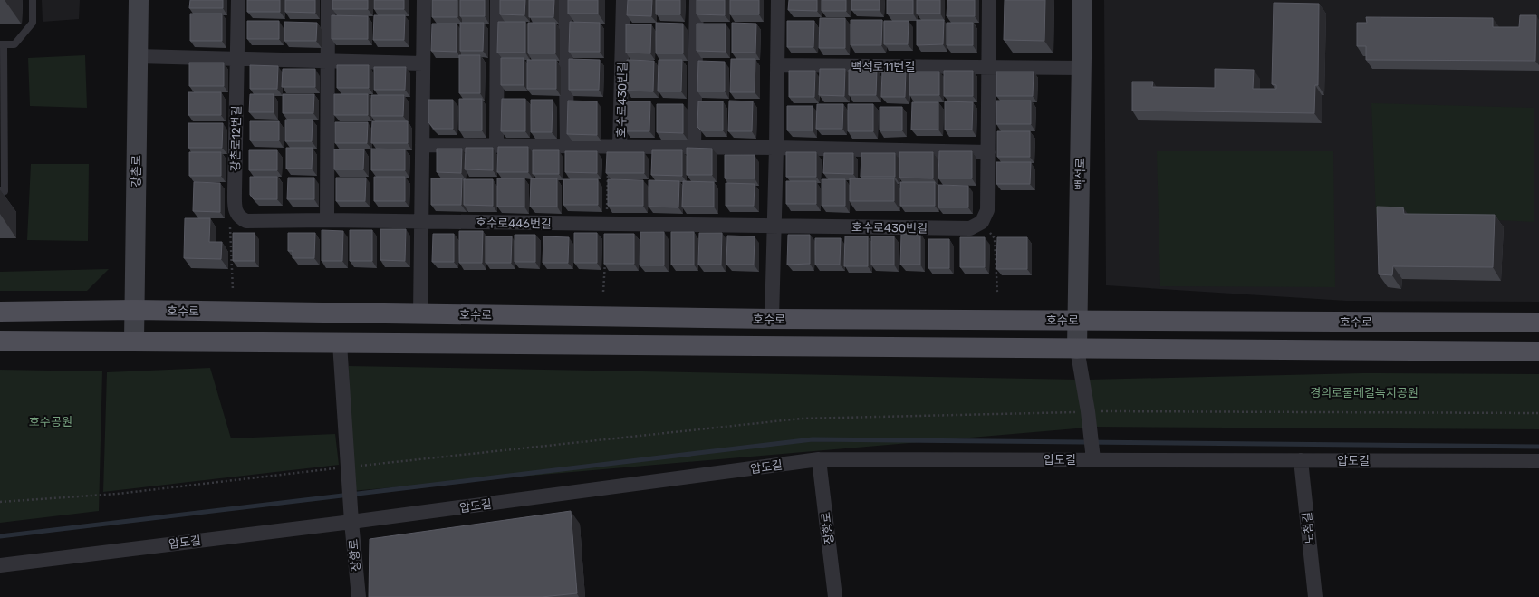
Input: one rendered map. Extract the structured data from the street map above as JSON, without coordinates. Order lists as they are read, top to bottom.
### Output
{
  "streets": {
    "main road": ["강촌로", "백석로", "호수로"],
    "street": [
      "백석로11번길",
      "호수로430번길",
      "강촌로12번길",
      "호수로446번길",
      "압도길",
      "장항로",
      "노첨길"
    ]
  },
  "crossings": [
    ["백석로11번길", "백석로"],
    ["호수로430번길", "호수로446번길"],
    ["강촌로12번길", "호수로446번길"],
    ["강촌로", "호수로"],
    ["백석로", "호수로"],
    ["압도길", "장항로"],
    ["압도길", "노첨길"]
  ],
  "parks": ["경의로둘레길녹지공원", "호수공원"]
}
